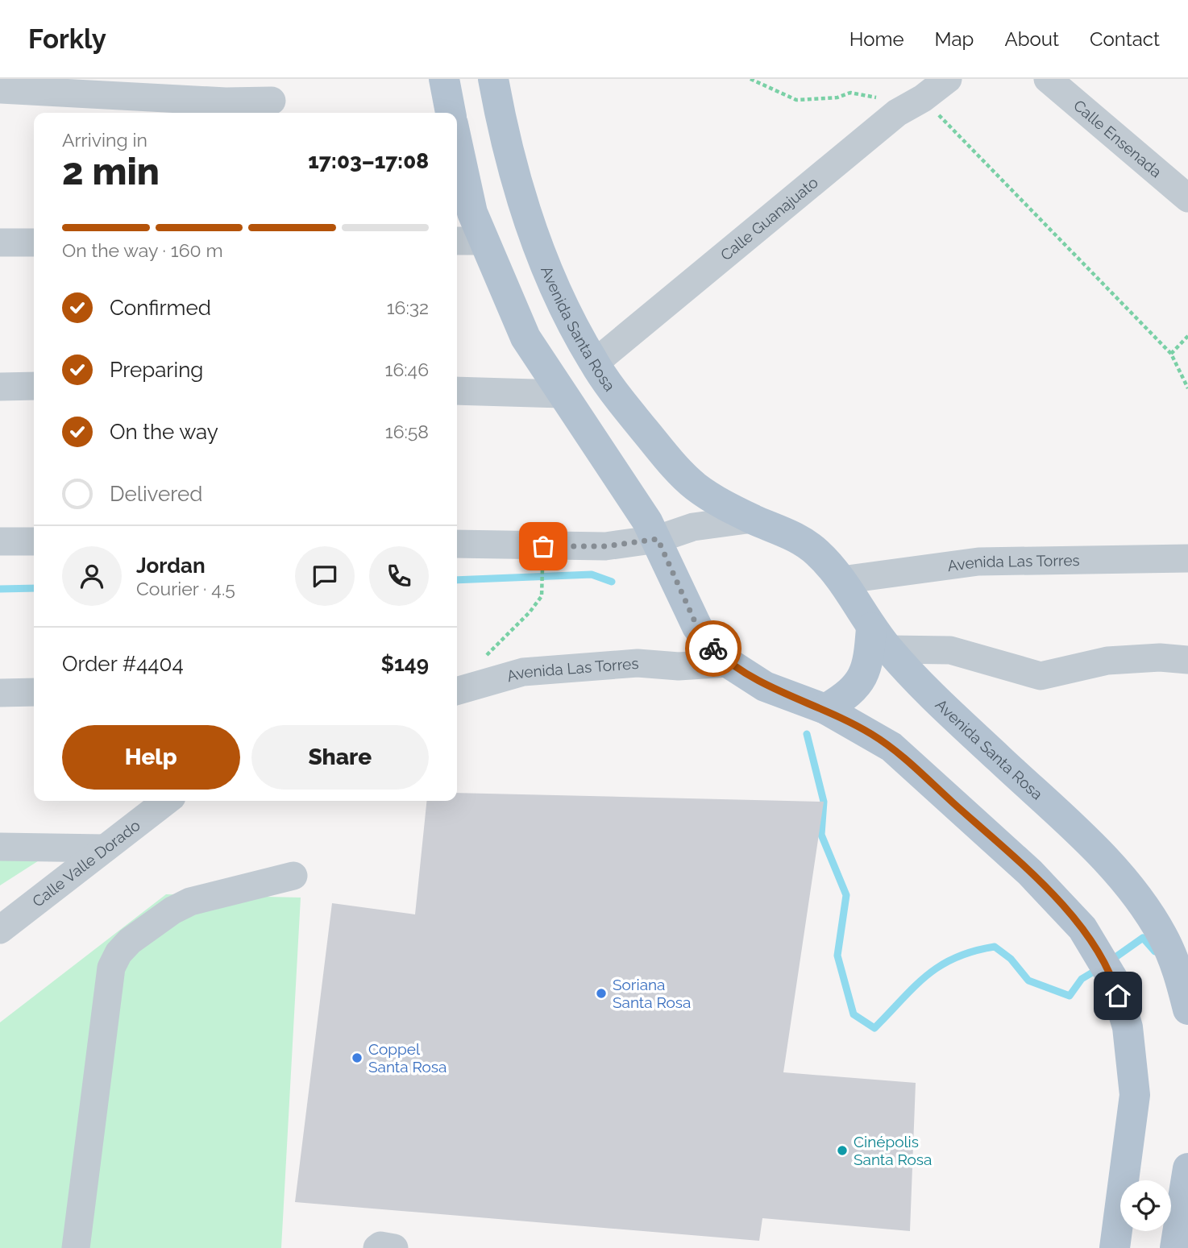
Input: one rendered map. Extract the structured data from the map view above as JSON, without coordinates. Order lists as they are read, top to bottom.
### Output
{
  "streets": {
    "main road": ["Avenida Santa Rosa"],
    "street": [
      "Calle Ensenada",
      "Calle Guanajuato",
      "Avenida Las Torres",
      "Calle Valle Dorado"
    ]
  },
  "crossings": [
    ["Calle Guanajuato", "Avenida Santa Rosa"],
    ["Avenida Santa Rosa", "Avenida Las Torres"]
  ],
  "places": ["Soriana Santa Rosa", "Coppel Santa Rosa", "Cinépolis Santa Rosa"],
  "page": {
    "header": "Forkly",
    "nav": [
      "Home",
      "Map",
      "About",
      "Contact"
    ],
    "heading": ["2 min", "Arriving in", "17:03–17:08"],
    "panel": [
      "Jordan",
      "Courier · 4.5",
      "Order #4404",
      "$149"
    ],
    "bar": "On the way · 160 m",
    "list": [
      ["Confirmed", "16:32"],
      ["Preparing", "16:46"],
      ["On the way", "16:58"],
      "Delivered"
    ],
    "buttons": ["Help", "Share"]
  }
}
